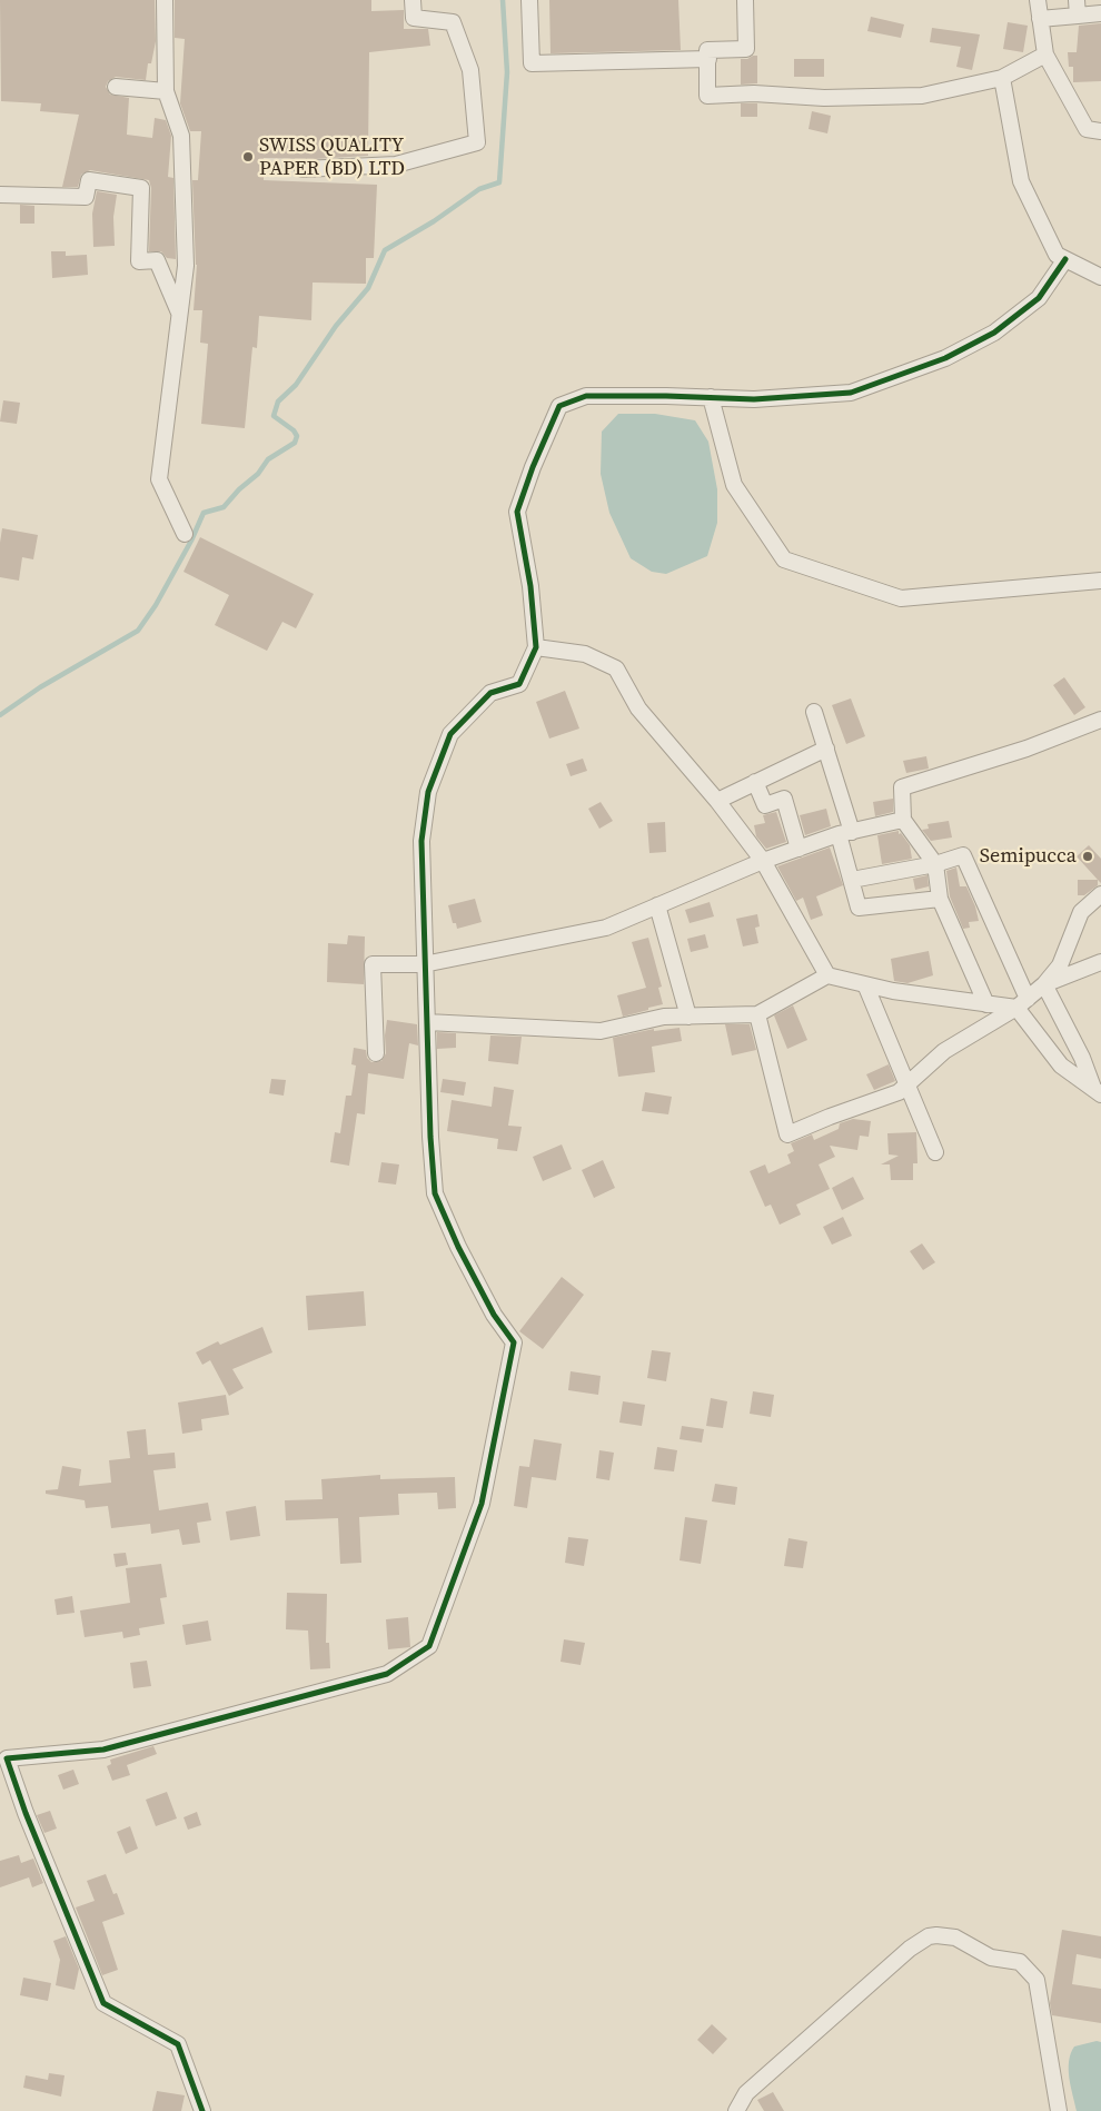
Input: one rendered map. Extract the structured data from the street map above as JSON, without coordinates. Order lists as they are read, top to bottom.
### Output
{
  "places": ["SWISS QUALITY PAPER (BD) LTD", "Semipucca"]
}
